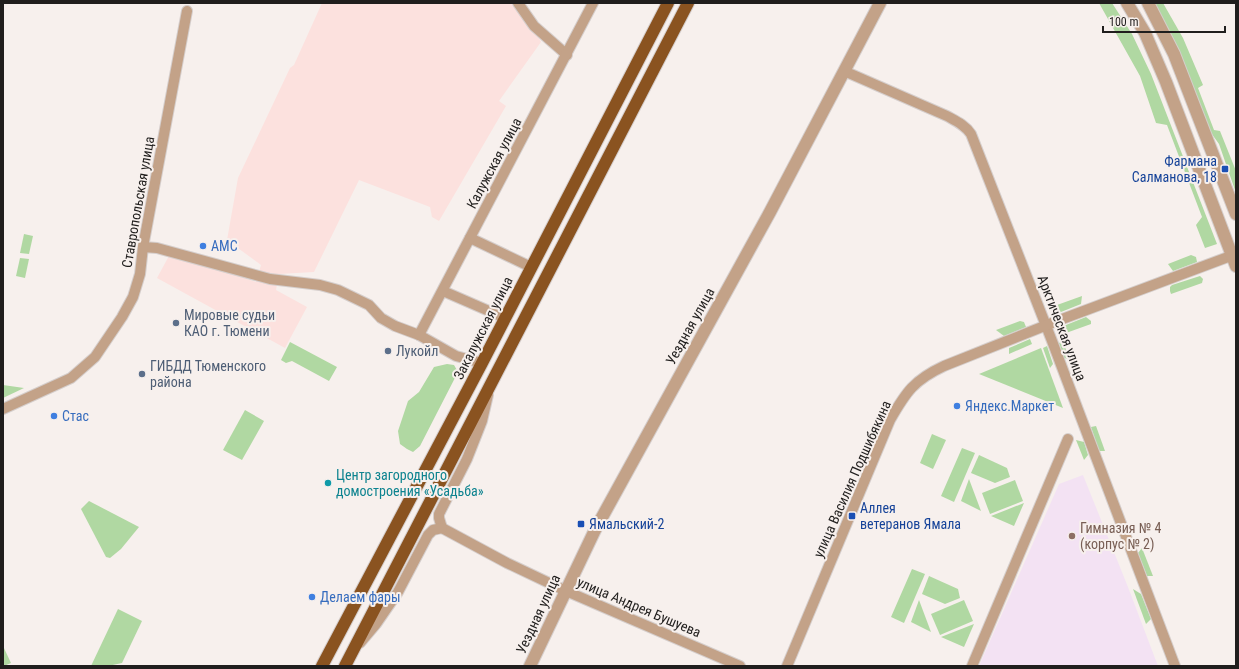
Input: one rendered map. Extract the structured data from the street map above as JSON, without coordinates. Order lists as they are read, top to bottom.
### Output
{
  "streets": {
    "highway": ["Закалужская улица"],
    "street": [
      "Калужская улица",
      "Ставропольская улица",
      "Уездная улица",
      "Арктическая улица",
      "улица Василия Подшибякина",
      "улица Андрея Бушуева"
    ]
  },
  "crossings": [
    ["Уездная улица", "Арктическая улица"],
    ["Уездная улица", "улица Андрея Бушуева"],
    ["Арктическая улица", "улица Василия Подшибякина"]
  ],
  "places": {
    "transit": ["Фармана Салманова, 18", "Аллея ветеранов Ямала", "Ямальский-2"],
    "other": [
      "АМС",
      "Мировые судьи КАО г. Тюмени",
      "Лукойл",
      "ГИБДД Тюменского района",
      "Яндекс.Маркет",
      "Стас",
      "Центр загородного домостроения «Усадьба»",
      "Гимназия № 4 (корпус № 2)",
      "Делаем фары"
    ]
  },
  "scale_bar": "100 m"
}
